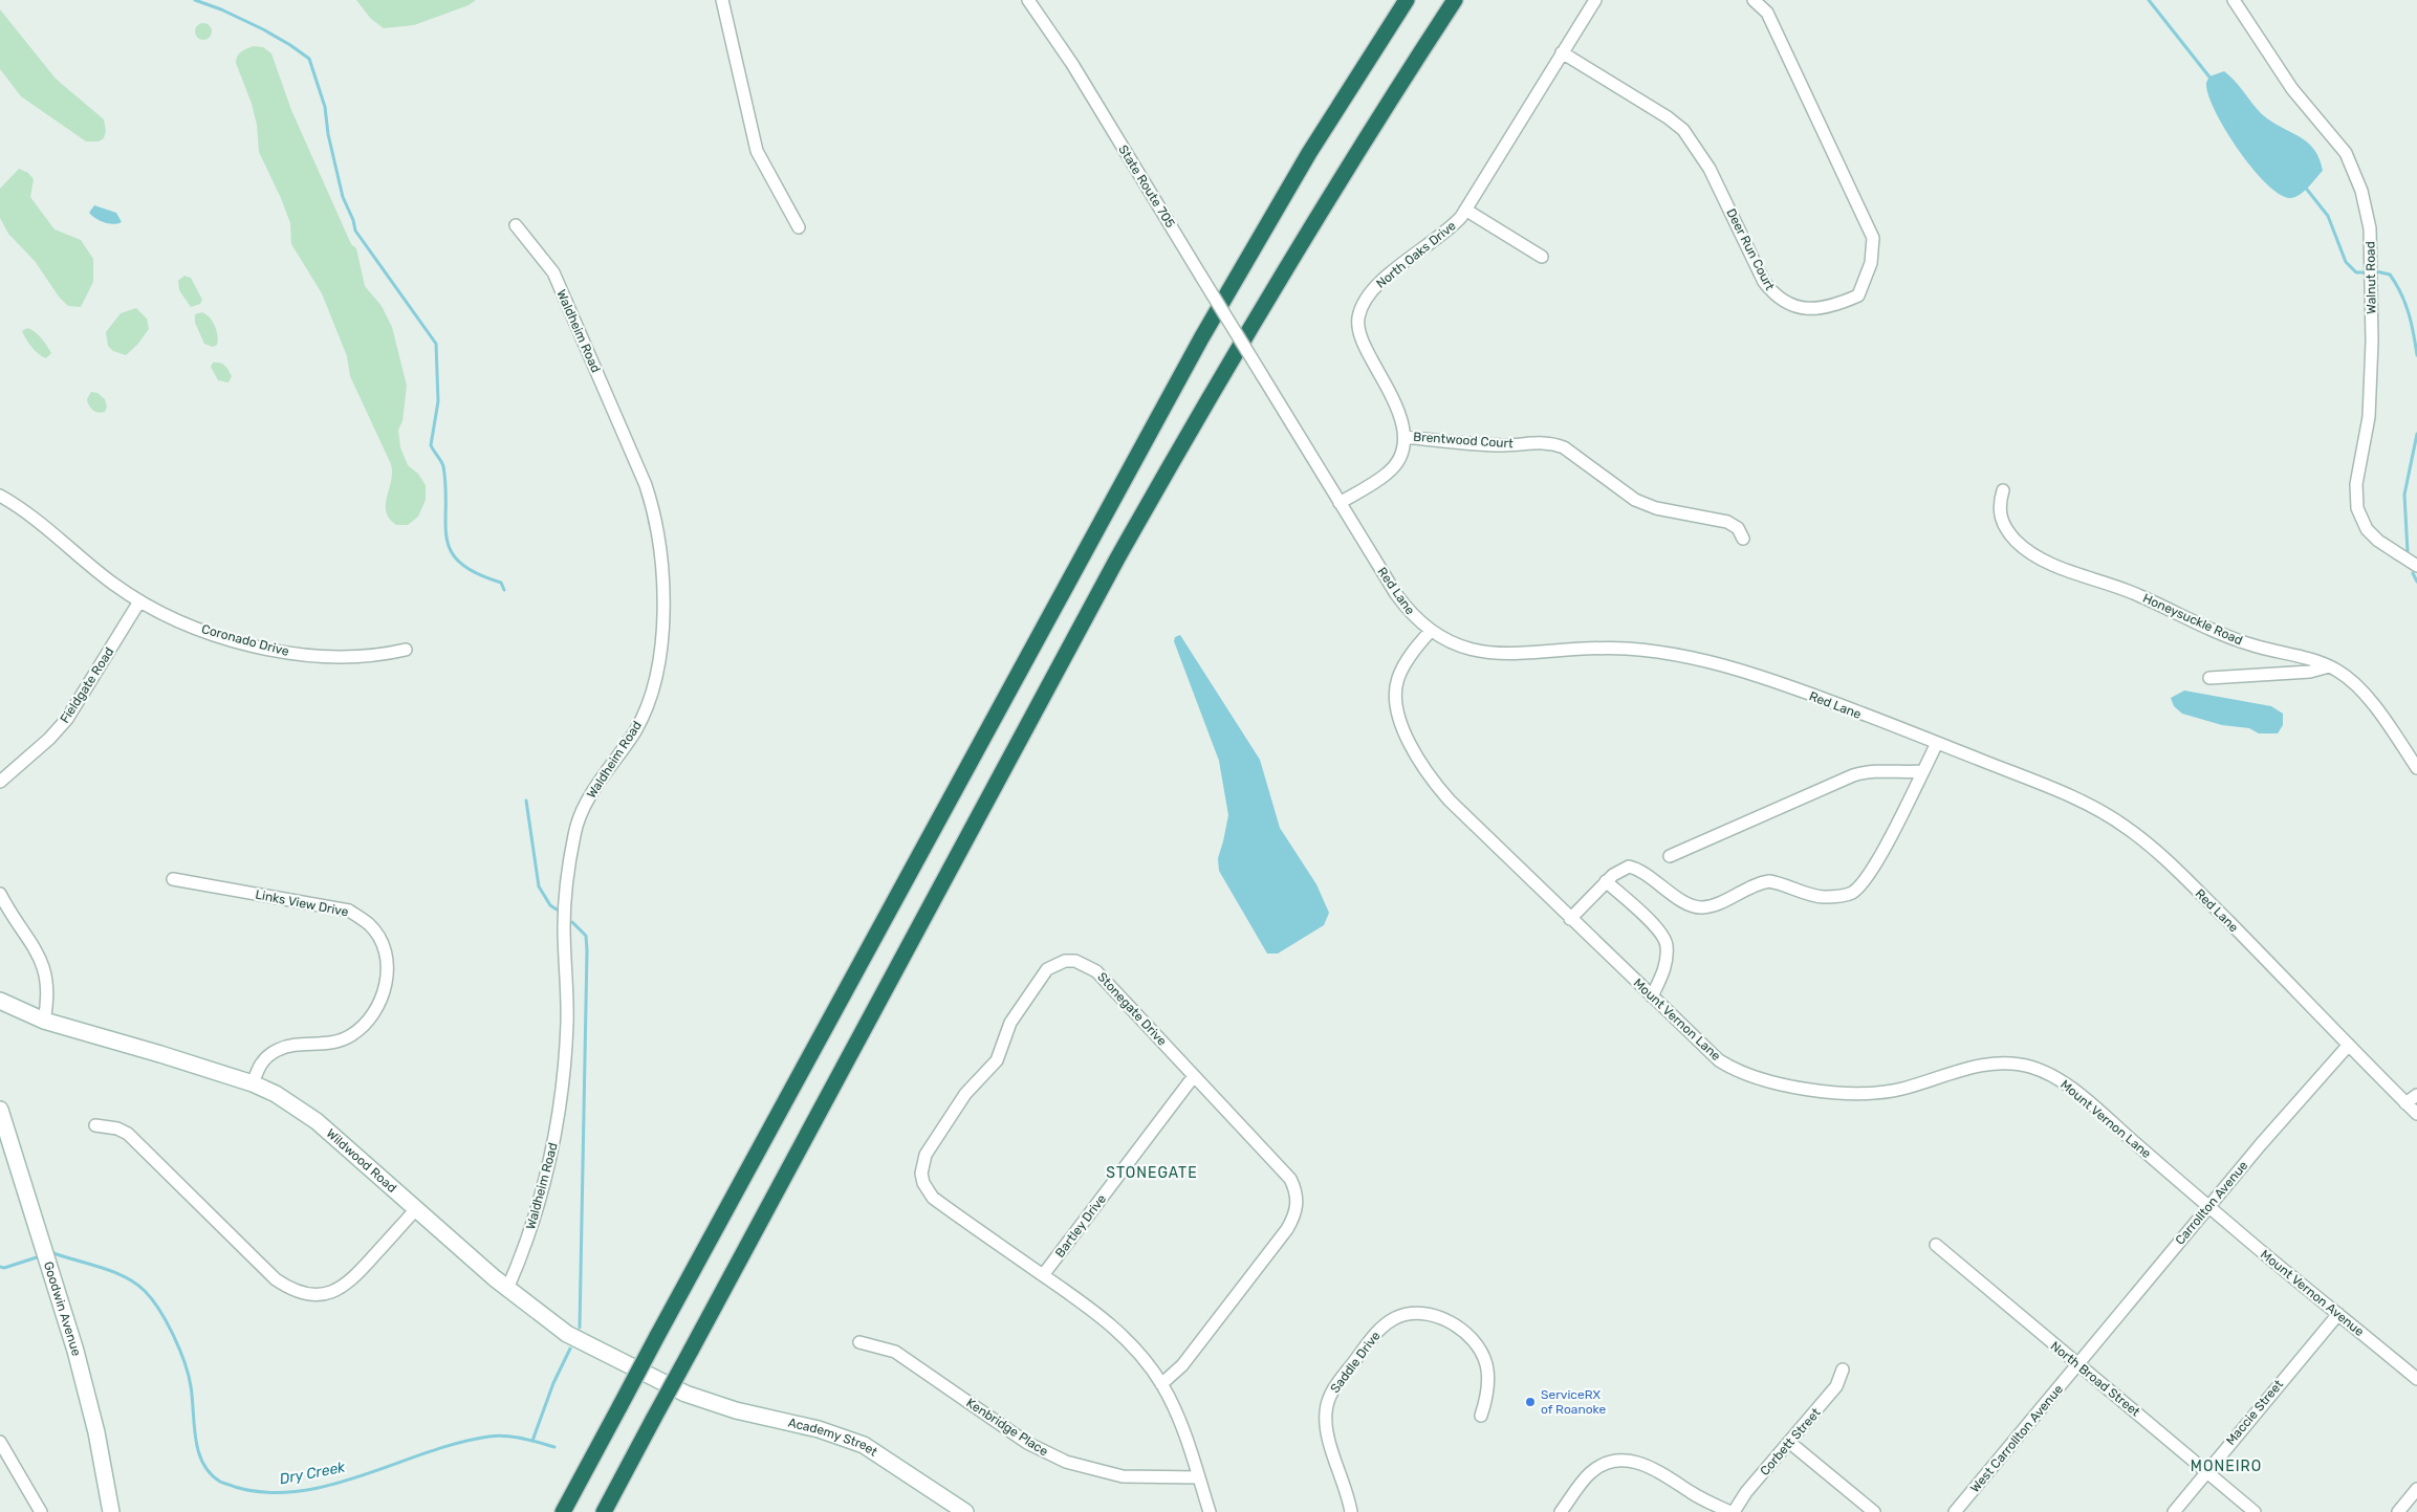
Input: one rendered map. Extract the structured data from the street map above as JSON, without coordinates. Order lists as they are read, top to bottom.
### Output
{
  "streets": {
    "street": [
      "State Route 705",
      "Deer Run Court",
      "North Oaks Drive",
      "Walnut Road",
      "Waldheim Road",
      "Brentwood Court",
      "Red Lane",
      "Honeysuckle Road",
      "Coronado Drive",
      "Fieldgate Road",
      "Links View Drive",
      "Stonegate Drive",
      "Mount Vernon Lane",
      "Wildwood Road",
      "Carrollton Avenue",
      "Bartley Drive",
      "Mount Vernon Avenue",
      "Goodwin Avenue",
      "Saddle Drive",
      "North Broad Street",
      "Maccie Street",
      "Kenbridge Place",
      "Academy Street",
      "West Carrollton Avenue",
      "Corbett Street"
    ]
  },
  "crossings": [
    ["State Route 705", "Red Lane"],
    ["Deer Run Court", "North Oaks Drive"],
    ["North Oaks Drive", "Brentwood Court"],
    ["Waldheim Road", "Wildwood Road"],
    ["Red Lane", "Mount Vernon Lane"],
    ["Red Lane", "Carrollton Avenue"],
    ["Coronado Drive", "Fieldgate Road"],
    ["Links View Drive", "Wildwood Road"],
    ["Stonegate Drive", "Bartley Drive"],
    ["Stonegate Drive", "Kenbridge Place"],
    ["Mount Vernon Lane", "Carrollton Avenue"],
    ["Mount Vernon Lane", "Mount Vernon Avenue"],
    ["Wildwood Road", "Academy Street"],
    ["Carrollton Avenue", "Mount Vernon Avenue"],
    ["Carrollton Avenue", "North Broad Street"],
    ["Carrollton Avenue", "West Carrollton Avenue"],
    ["Mount Vernon Avenue", "Maccie Street"],
    ["North Broad Street", "Maccie Street"],
    ["North Broad Street", "West Carrollton Avenue"]
  ],
  "districts": ["STONEGATE", "MONEIRO"],
  "water": ["Dry Creek"],
  "places": ["ServiceRX of Roanoke"]
}
